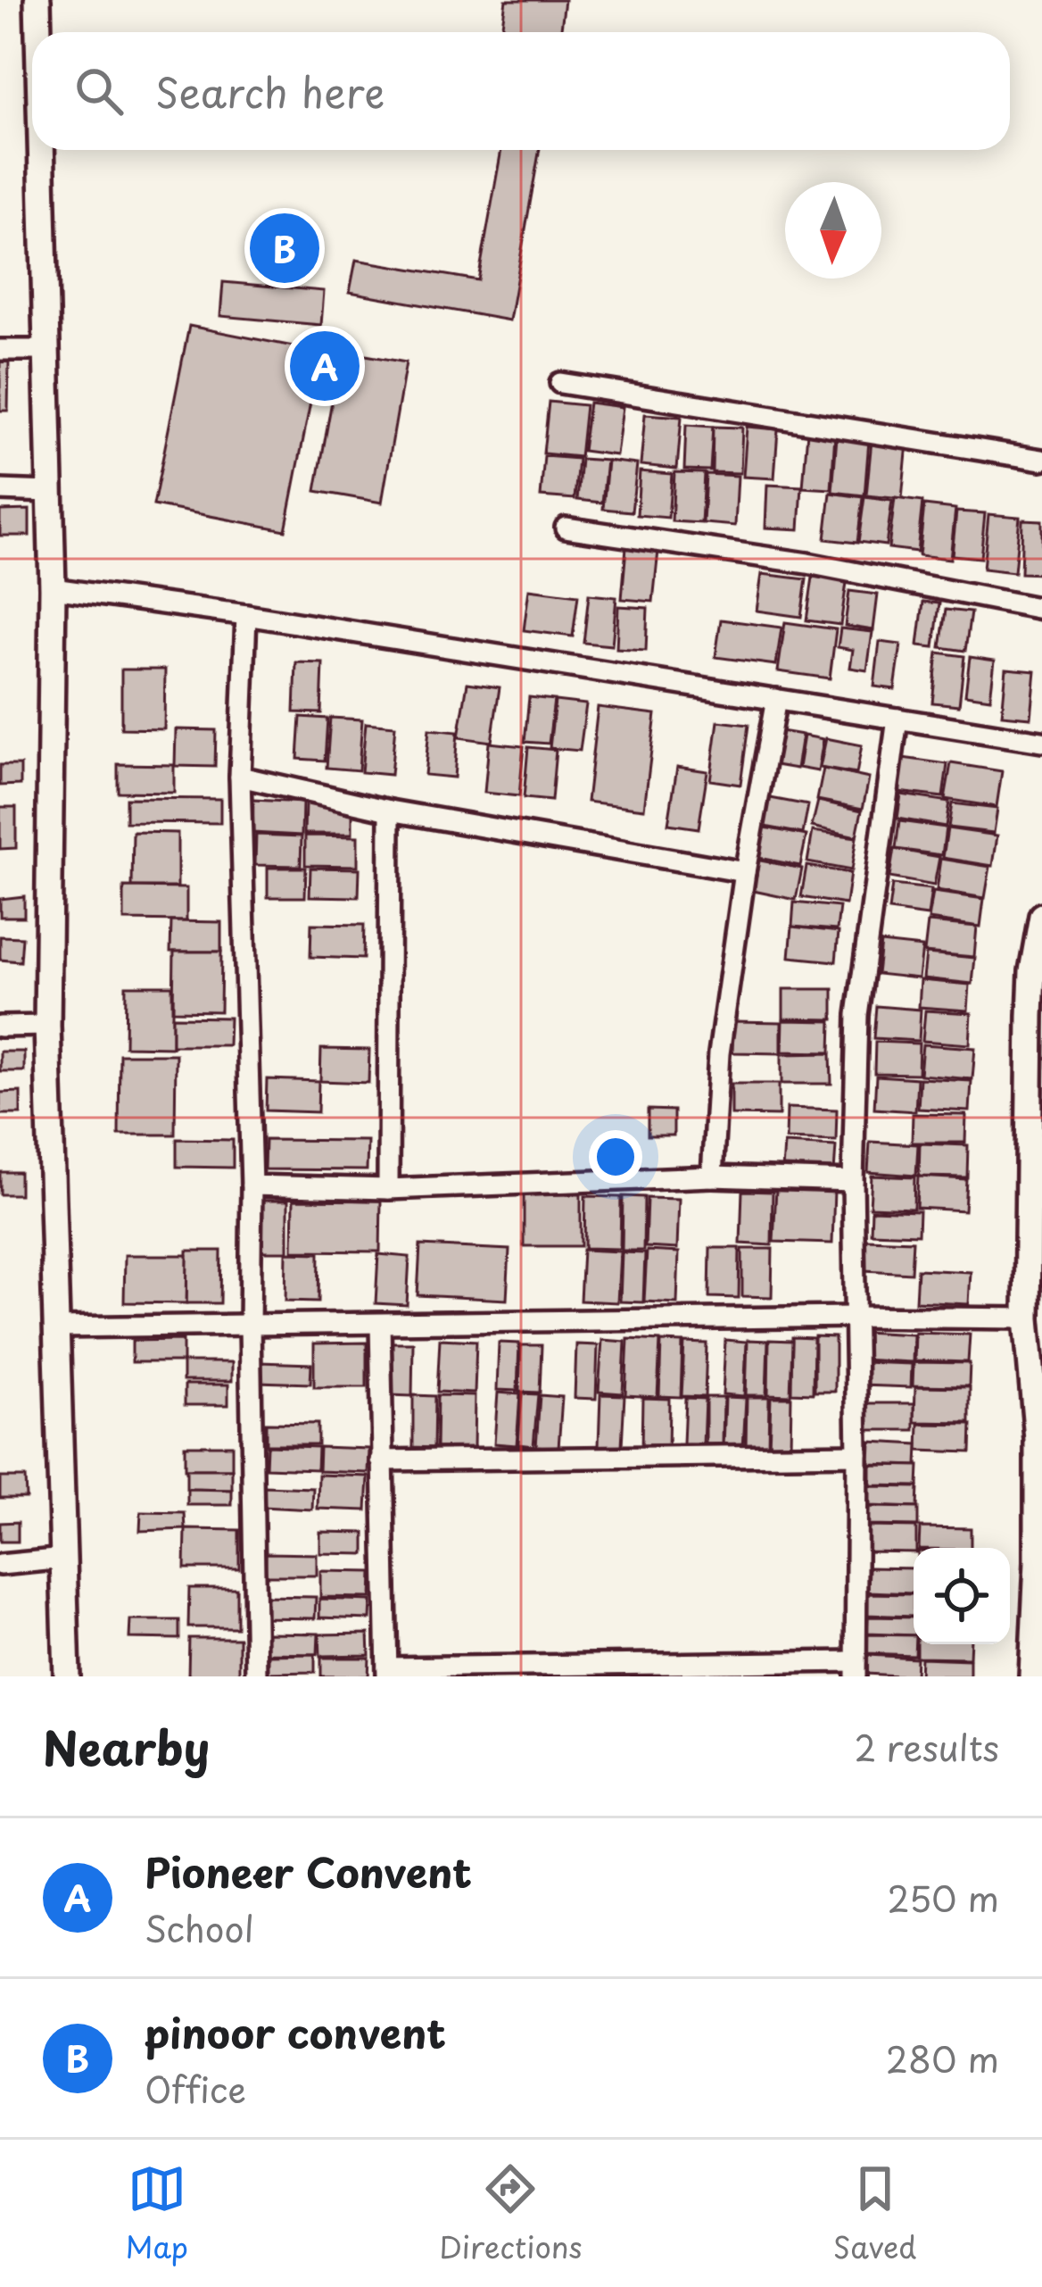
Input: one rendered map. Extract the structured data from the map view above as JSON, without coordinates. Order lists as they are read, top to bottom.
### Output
{
  "north": "bottom",
  "page": {
    "search": "Search here",
    "pins": ["B", "A"],
    "heading": ["Nearby", "2 results"],
    "list": [
      {
        "mark": "A",
        "name": "Pioneer Convent",
        "note": "School",
        "value": "250 m"
      },
      {
        "mark": "B",
        "name": "pinoor convent",
        "note": "Office",
        "value": "280 m"
      }
    ],
    "nav": ["Map", "Directions", "Saved"]
  }
}
